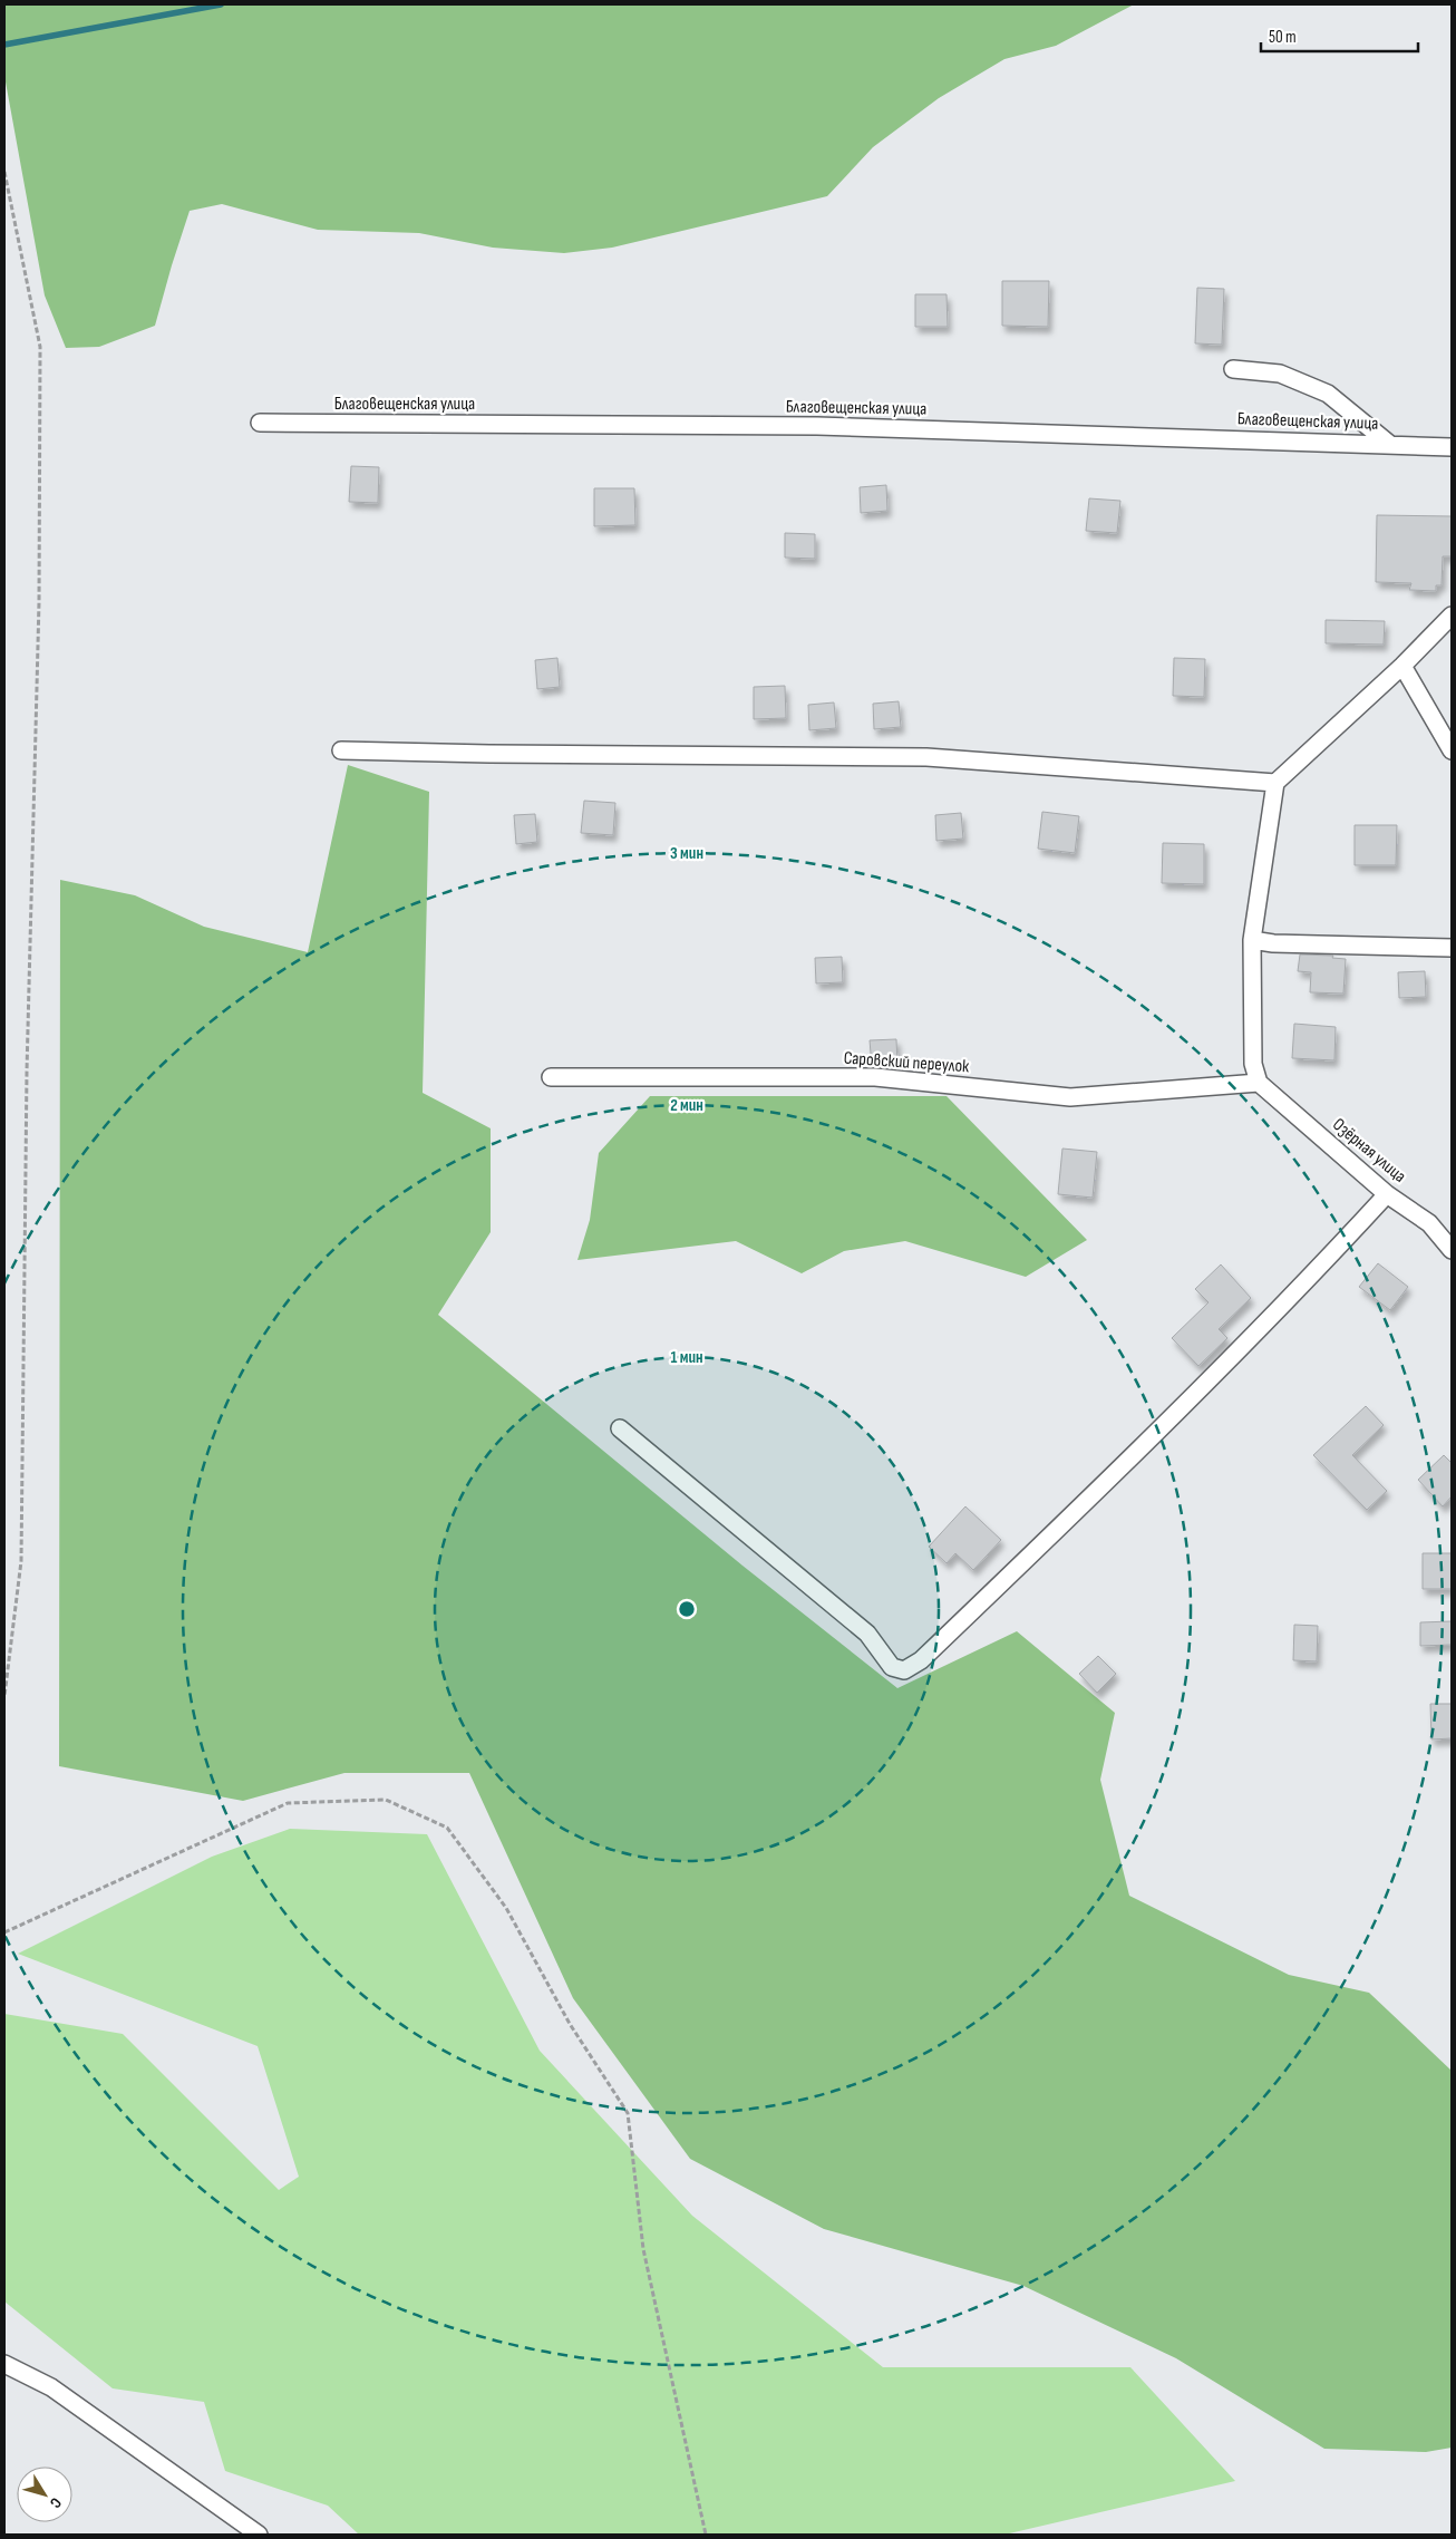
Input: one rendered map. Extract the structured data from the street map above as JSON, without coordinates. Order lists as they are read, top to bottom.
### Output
{
  "streets": {
    "street": ["Благовещенская улица", "Саровский переулок", "Озёрная улица"]
  },
  "crossings": [
    ["Саровский переулок", "Озёрная улица"]
  ],
  "scale_bar": "50 m",
  "north": "bottom right",
  "rings": ["3 мин", "2 мин", "1 мин"]
}
